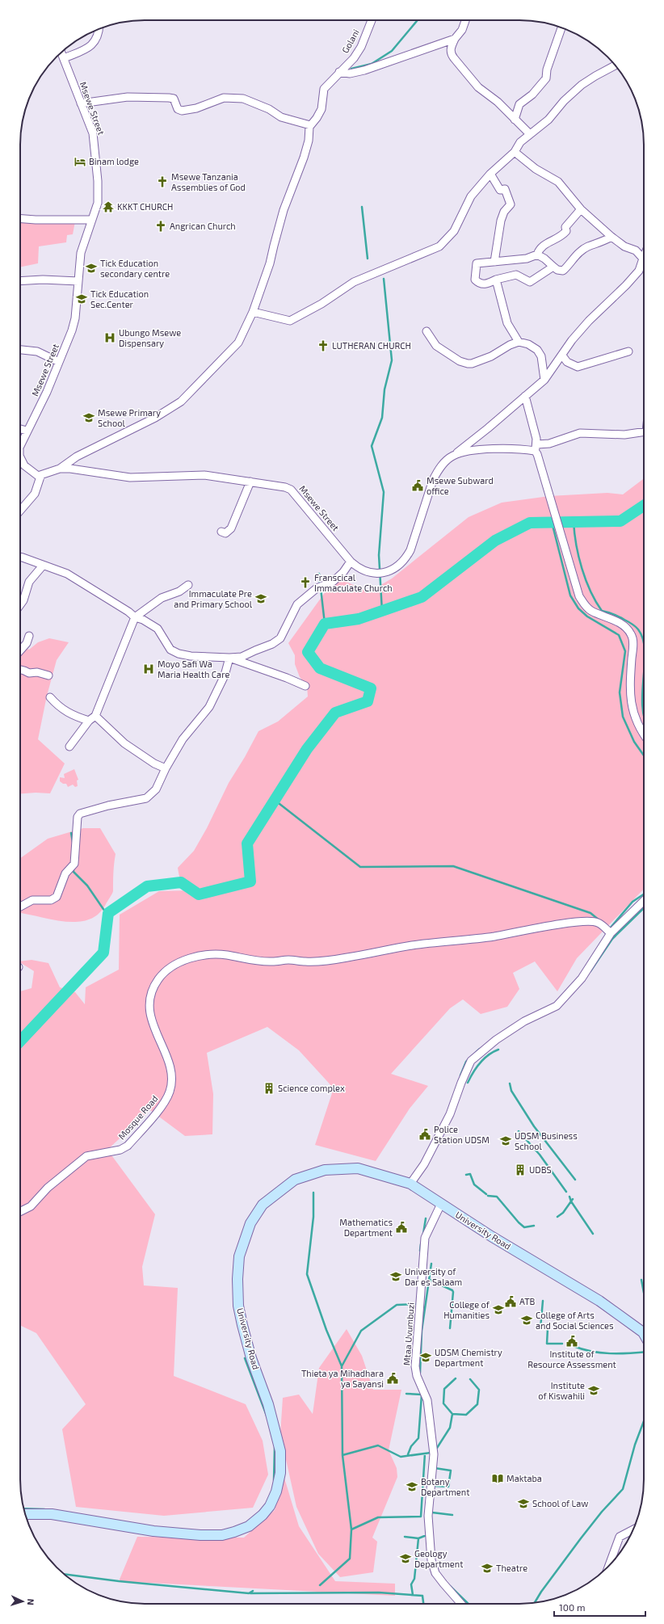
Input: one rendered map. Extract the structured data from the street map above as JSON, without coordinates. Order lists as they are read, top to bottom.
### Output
{
  "streets": {
    "street": [
      "Golani",
      "Msewe Street",
      "Mosque Road",
      "University Road",
      "Mtaa Uvumbuzi"
    ]
  },
  "crossings": [
    ["University Road", "Mtaa Uvumbuzi"]
  ],
  "places": {
    "hotel": ["Binam lodge"],
    "church": [
      "Msewe Tanzania Assemblies of God",
      "Angrican Church",
      "LUTHERAN CHURCH",
      "Franscical Immaculate Church"
    ],
    "temple": ["KKKT CHURCH"],
    "school or university": [
      "Tick Education secondary centre",
      "Tick Education Sec.Center",
      "Msewe Primary School",
      "Immaculate Pre and Primary School",
      "UDSM Business School",
      "University of Dar es Salaam",
      "College of Humanities",
      "College of Arts and Social Sciences",
      "UDSM Chemistry Department",
      "Institute of Kiswahili",
      "Botany Department",
      "School of Law",
      "Geology Department",
      "Theatre"
    ],
    "hospital": ["Ubungo Msewe Dispensary", "Moyo Safi Wa Maria Health Care"],
    "public building": [
      "Msewe Subward office",
      "Police Station UDSM",
      "Mathematics Department",
      "ATB",
      "Institute of Resource Assessment",
      "Thieta ya Mihadhara ya Sayansi"
    ],
    "building": ["Science complex", "UDBS"],
    "library": ["Maktaba"]
  },
  "scale_bar": "100 m",
  "north": "right"
}
